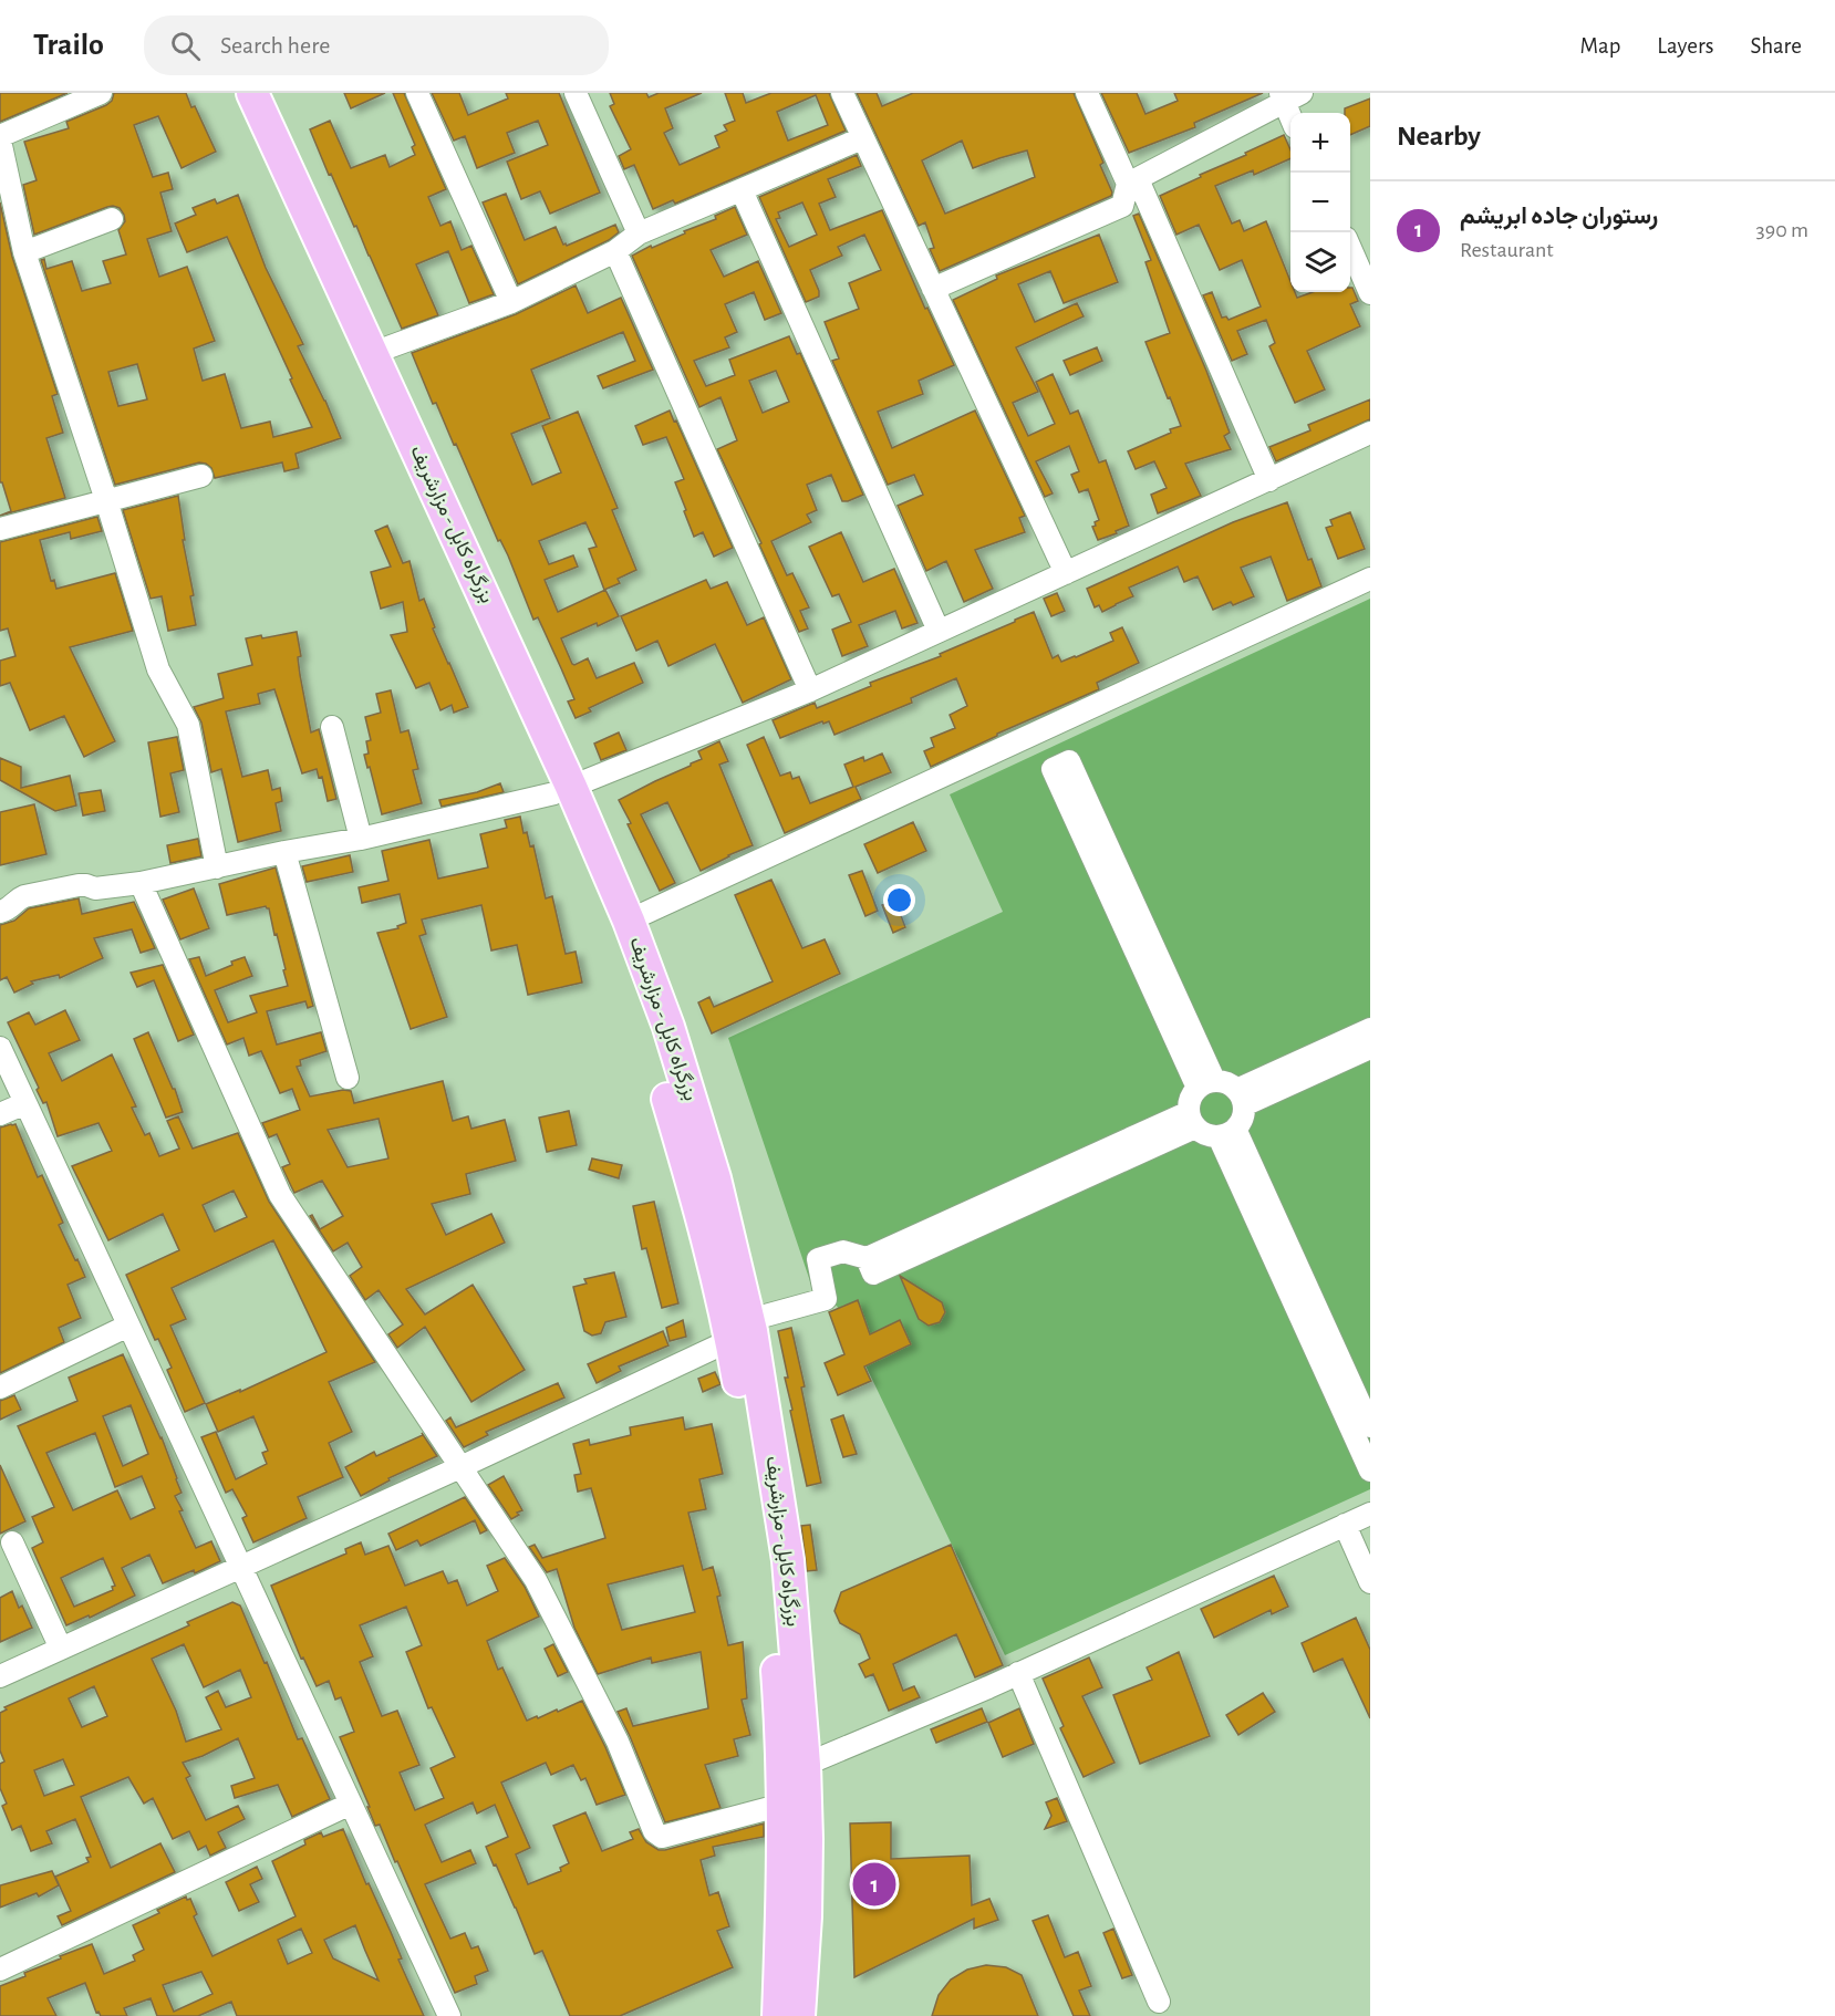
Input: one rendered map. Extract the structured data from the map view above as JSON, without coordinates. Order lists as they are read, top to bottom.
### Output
{
  "streets": {
    "highway": ["بزرگراه کابل - مزارشریف"]
  },
  "page": {
    "header": "Trailo",
    "search": "Search here",
    "nav": ["Map", "Layers", "Share"],
    "heading": "Nearby",
    "map_buttons": ["+", "−"],
    "list": [
      {
        "mark": "1",
        "name": "رستوران جاده ابریشم",
        "note": "Restaurant",
        "value": "390 m"
      }
    ],
    "pins": "1"
  }
}
